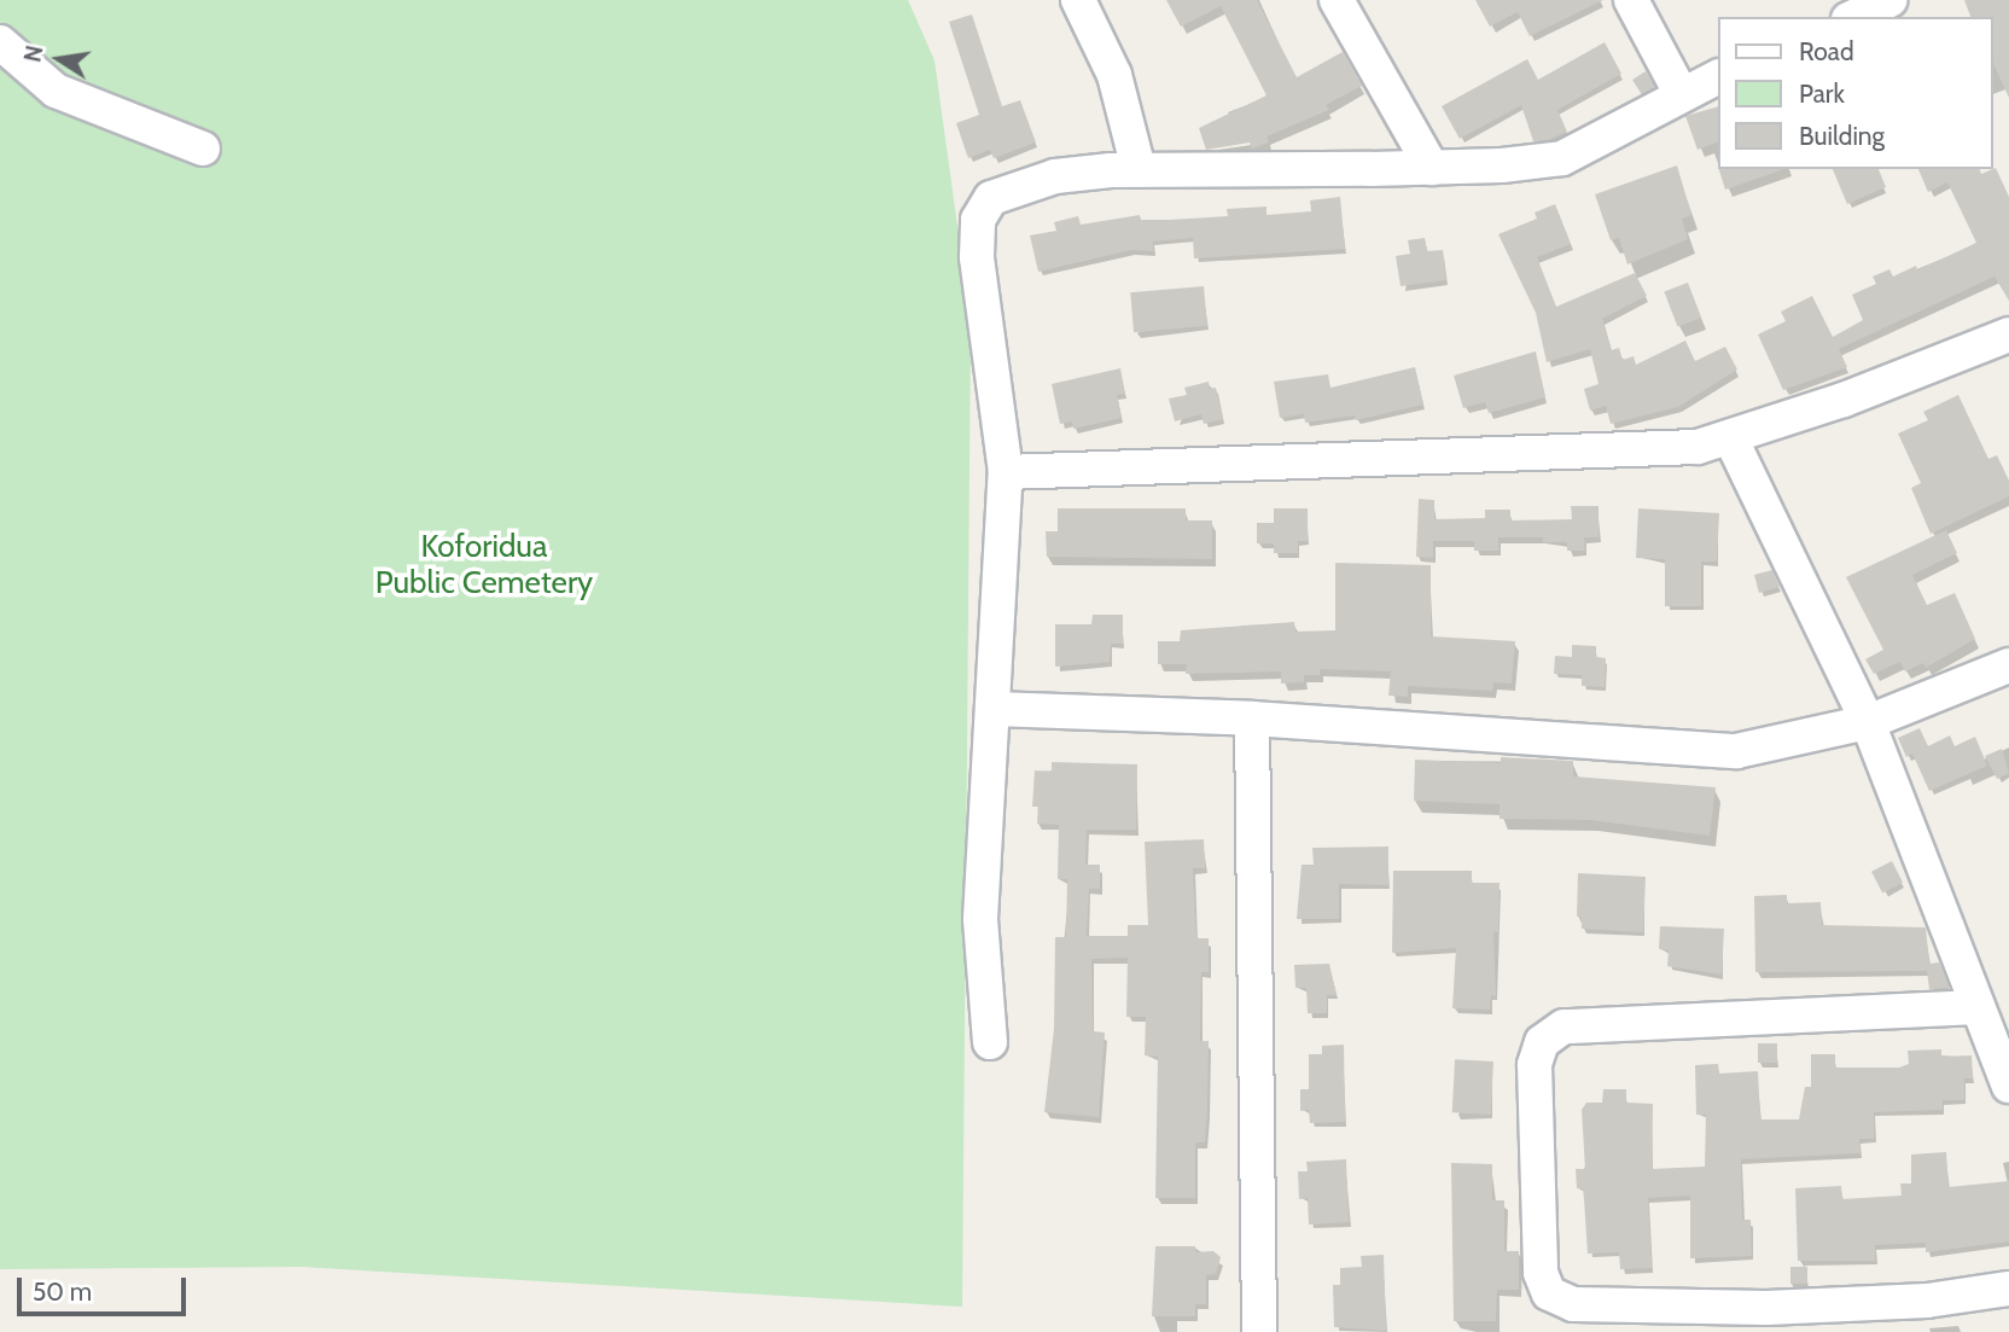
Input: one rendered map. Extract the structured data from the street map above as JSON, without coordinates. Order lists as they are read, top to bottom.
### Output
{
  "parks": ["Koforidua Public Cemetery"],
  "legend": ["Road", "Park", "Building"],
  "scale_bar": "50 m",
  "north": "left"
}
